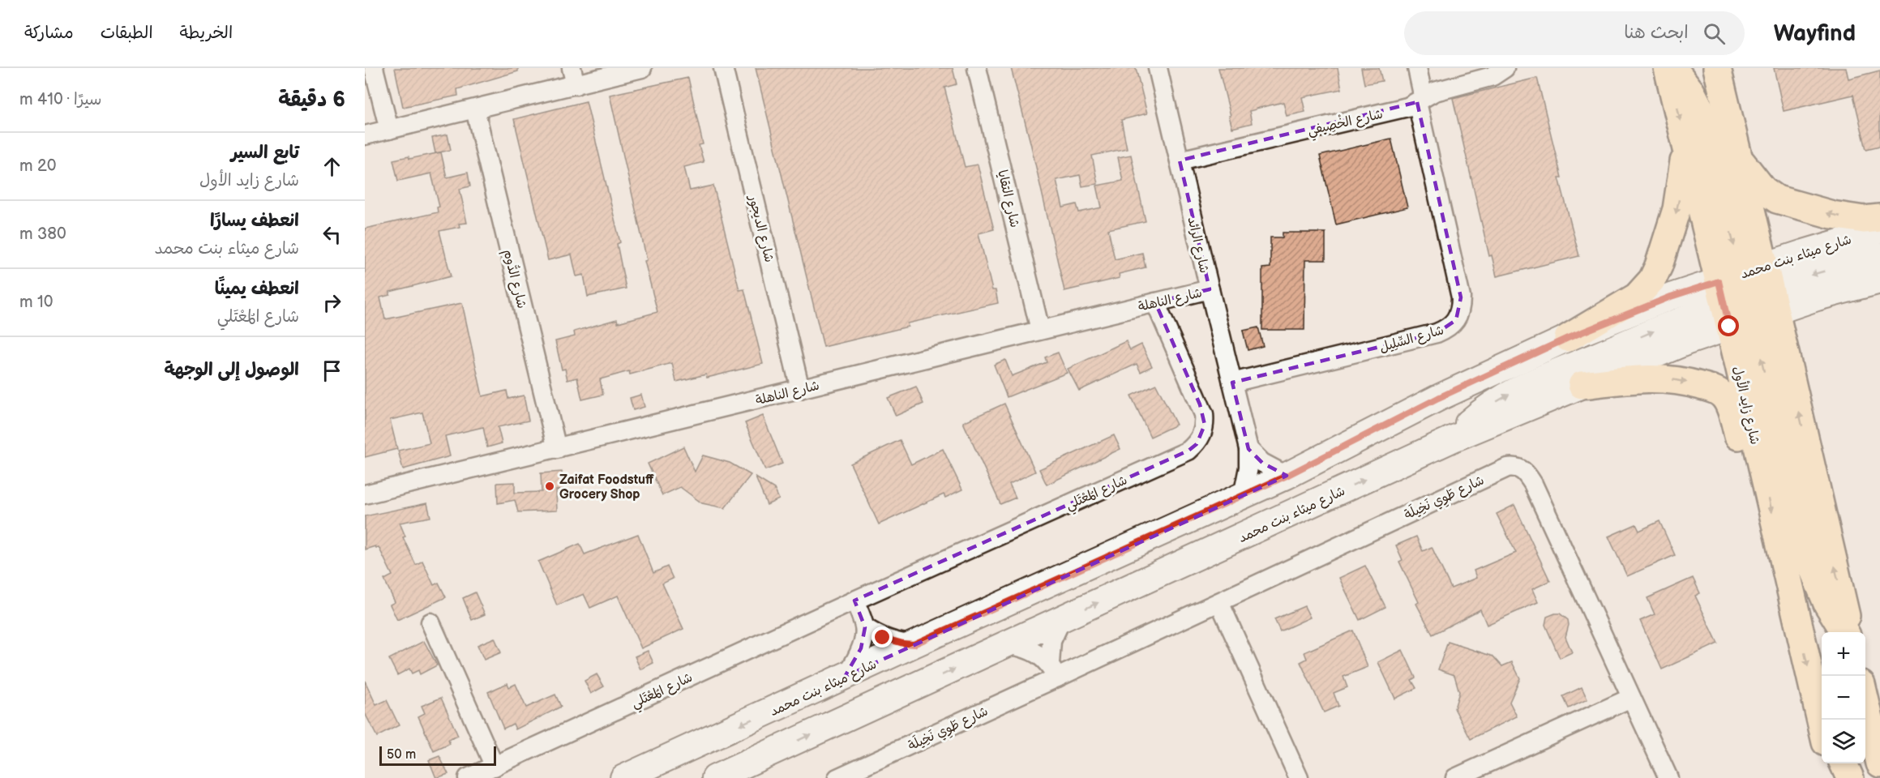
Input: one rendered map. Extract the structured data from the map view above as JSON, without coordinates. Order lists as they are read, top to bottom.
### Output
{
  "streets": {
    "main road": ["شارع ميثاء بنت محمد", "شارع زايد الأول"],
    "street": [
      "شارع الخْصِيفي",
      "شارع التقايا",
      "شارع الديجور",
      "شارع الرائد",
      "شارع الدُّوم",
      "شارع الناهلة",
      "شارع السِّلِيل",
      "شارع المُعْتَلي",
      "شارع طَوِي نَخِيلَة"
    ]
  },
  "crossings": [
    ["شارع الخْصِيفي", "شارع الرائد"],
    ["شارع الخْصِيفي", "شارع السِّلِيل"],
    ["شارع التقايا", "شارع الناهلة"],
    ["شارع الديجور", "شارع الناهلة"],
    ["شارع الرائد", "شارع ميثاء بنت محمد"],
    ["شارع الرائد", "شارع الناهلة"],
    ["شارع الرائد", "شارع السِّلِيل"],
    ["شارع ميثاء بنت محمد", "شارع زايد الأول"],
    ["شارع الدُّوم", "شارع الناهلة"],
    ["شارع الناهلة", "شارع المُعْتَلي"]
  ],
  "places": ["Zaifat Foodstuff Grocery Shop"],
  "scale_bar": "50 m",
  "page": {
    "header": "Wayfind",
    "search": "ابحث هنا",
    "nav": ["الخريطة", "الطبقات", "مشاركة"],
    "heading": ["6 دقيقة", "سيرًا · 410 m"],
    "list": [
      ["تابع السير", "شارع زايد الأول", "20 m"],
      ["انعطف يسارًا", "شارع ميثاء بنت محمد", "380 m"],
      ["انعطف يمينًا", "شارع المُعْتَلي", "10 m"],
      "الوصول إلى الوجهة"
    ],
    "map_buttons": ["+", "−"],
    "scale": "50 m"
  }
}
